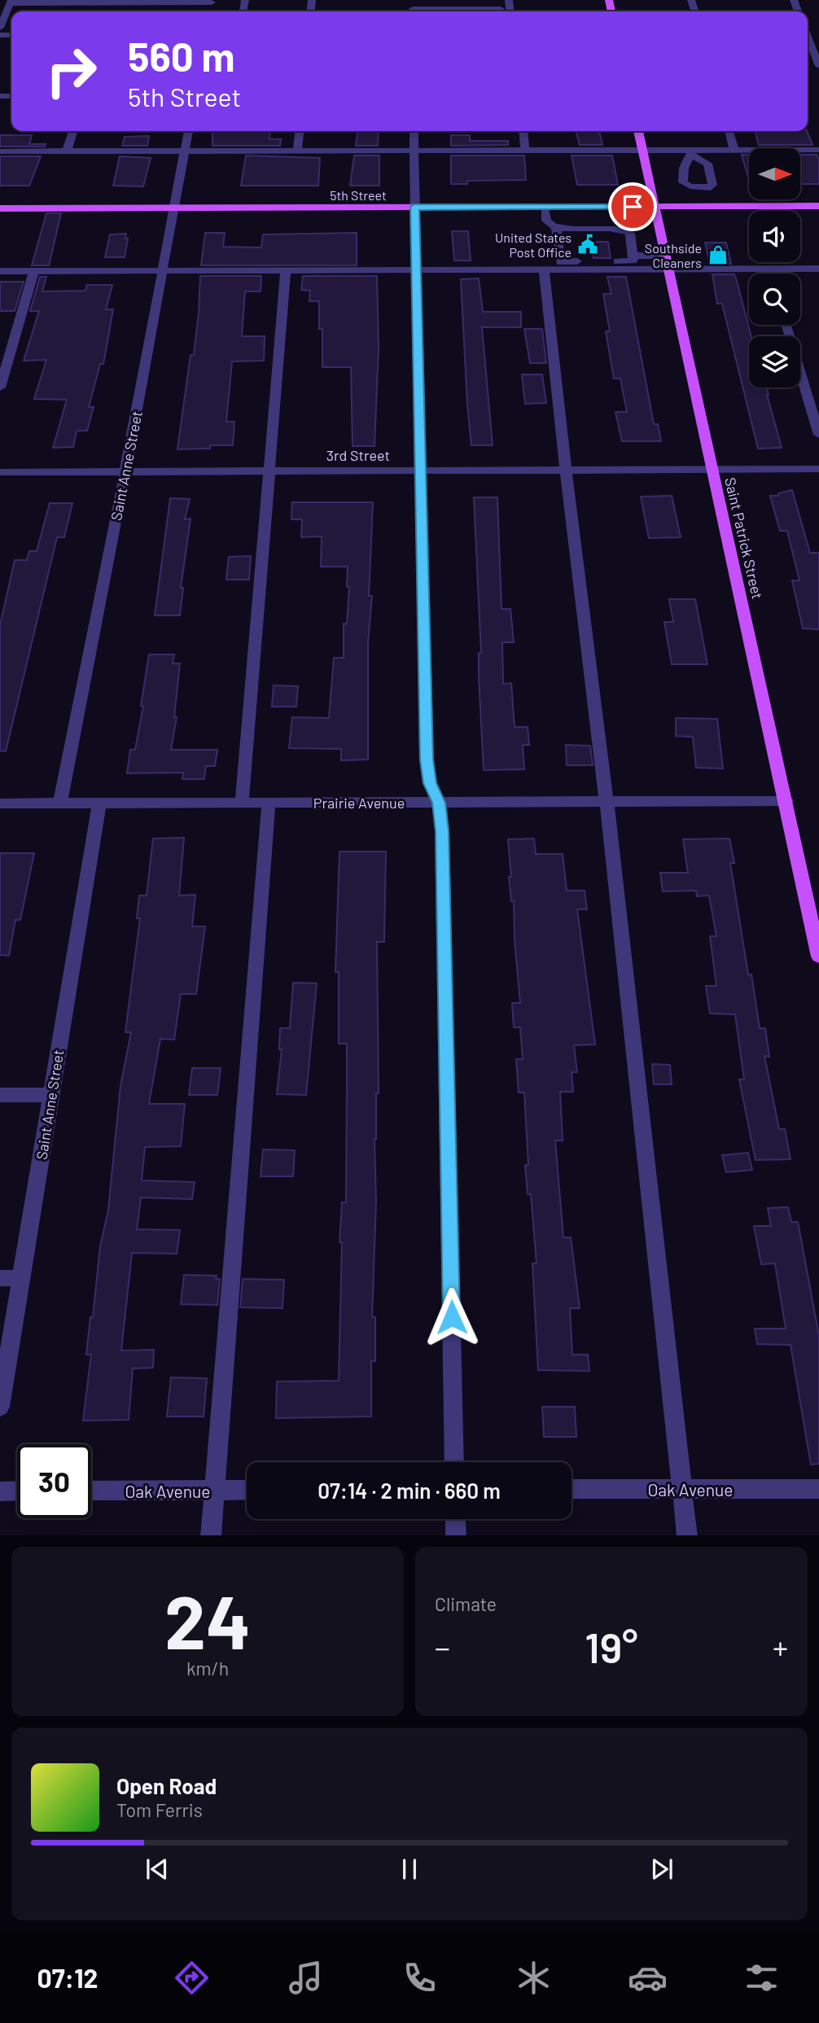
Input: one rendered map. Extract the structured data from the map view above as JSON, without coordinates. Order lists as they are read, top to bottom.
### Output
{
  "streets": {
    "main road": ["5th Street", "Saint Patrick Street"],
    "street": [
      "3rd Street",
      "Saint Anne Street",
      "Prairie Avenue",
      "Oak Avenue"
    ]
  },
  "crossings": [
    ["5th Street", "Saint Anne Street"],
    ["5th Street", "Saint Patrick Street"],
    ["3rd Street", "Saint Anne Street"],
    ["3rd Street", "Saint Patrick Street"],
    ["Saint Anne Street", "Prairie Avenue"],
    ["Saint Patrick Street", "Prairie Avenue"]
  ],
  "places": {
    "public building": ["United States Post Office"],
    "shop": ["Southside Cleaners"]
  },
  "north": "right",
  "page": {
    "turn": ["560 m", "5th Street"],
    "limit": "30",
    "trip": "07:14 · 2 min · 660 m",
    "tile": [
      ["24", "km/h"],
      "Climate"
    ],
    "heat": ["−", "19°", "+"],
    "song": ["Open Road", "Tom Ferris"],
    "tabs": "07:12"
  }
}
